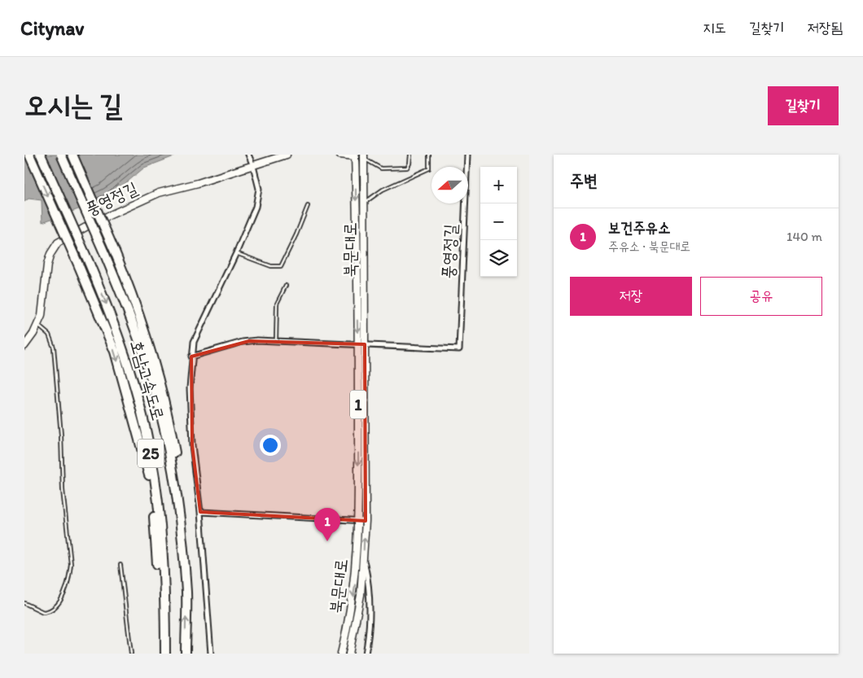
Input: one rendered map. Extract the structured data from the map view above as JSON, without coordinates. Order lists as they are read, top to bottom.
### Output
{
  "streets": {
    "highway": ["호남고속도로", "25"],
    "main road": ["풍영정길", "북문대로", "1"]
  },
  "crossings": [
    ["풍영정길", "북문대로"]
  ],
  "north": "left",
  "page": {
    "header": "Citynav",
    "nav": ["지도", "길찾기", "저장됨"],
    "buttons": [
      "길찾기",
      ["저장", "공유"]
    ],
    "title": "오시는 길",
    "heading": "주변",
    "map_buttons": ["+", "−"],
    "list": [
      {
        "mark": "1",
        "name": "보건주유소",
        "note": "주유소 · 북문대로",
        "value": "140 m"
      }
    ],
    "pins": "1"
  }
}
